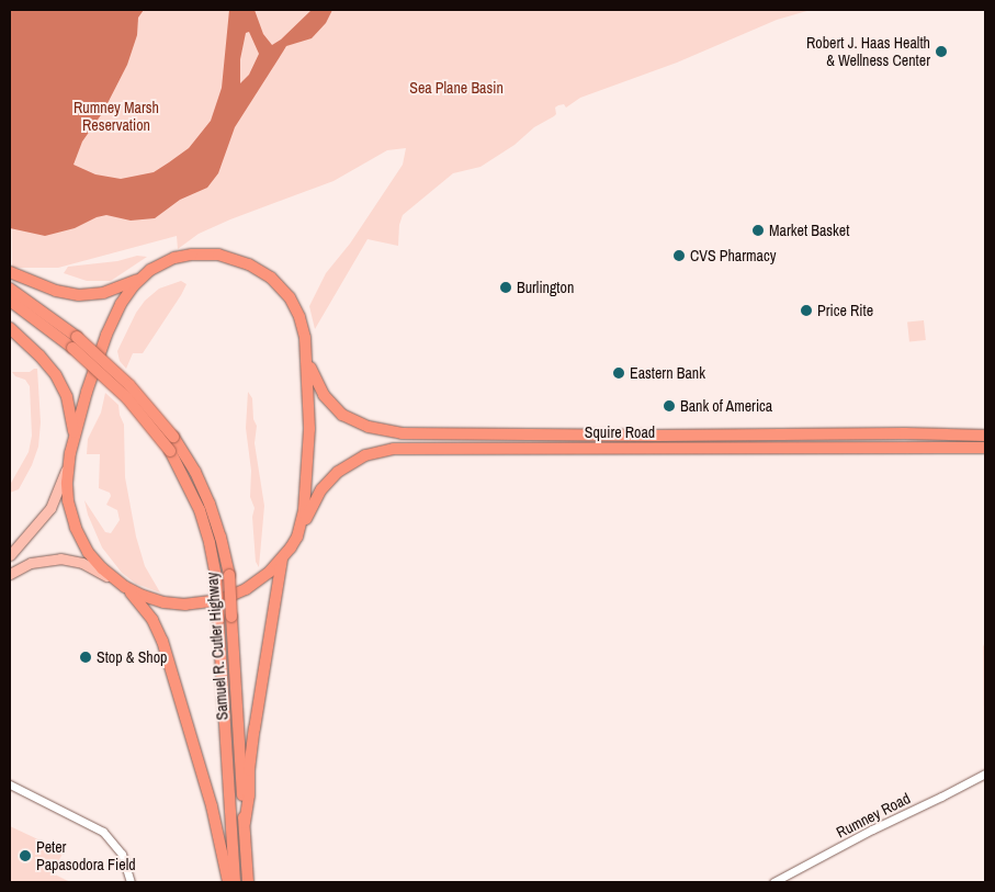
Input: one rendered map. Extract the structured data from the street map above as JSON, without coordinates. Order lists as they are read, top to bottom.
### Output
{
  "streets": {
    "highway": ["Squire Road", "Samuel R. Cutler Highway"],
    "street": ["Rumney Road"]
  },
  "parks": ["Sea Plane Basin", "Rumney Marsh Reservation"],
  "places": [
    "Robert J. Haas Health & Wellness Center",
    "Market Basket",
    "CVS Pharmacy",
    "Burlington",
    "Price Rite",
    "Eastern Bank",
    "Bank of America",
    "Stop & Shop",
    "Peter Papasodora Field"
  ]
}
